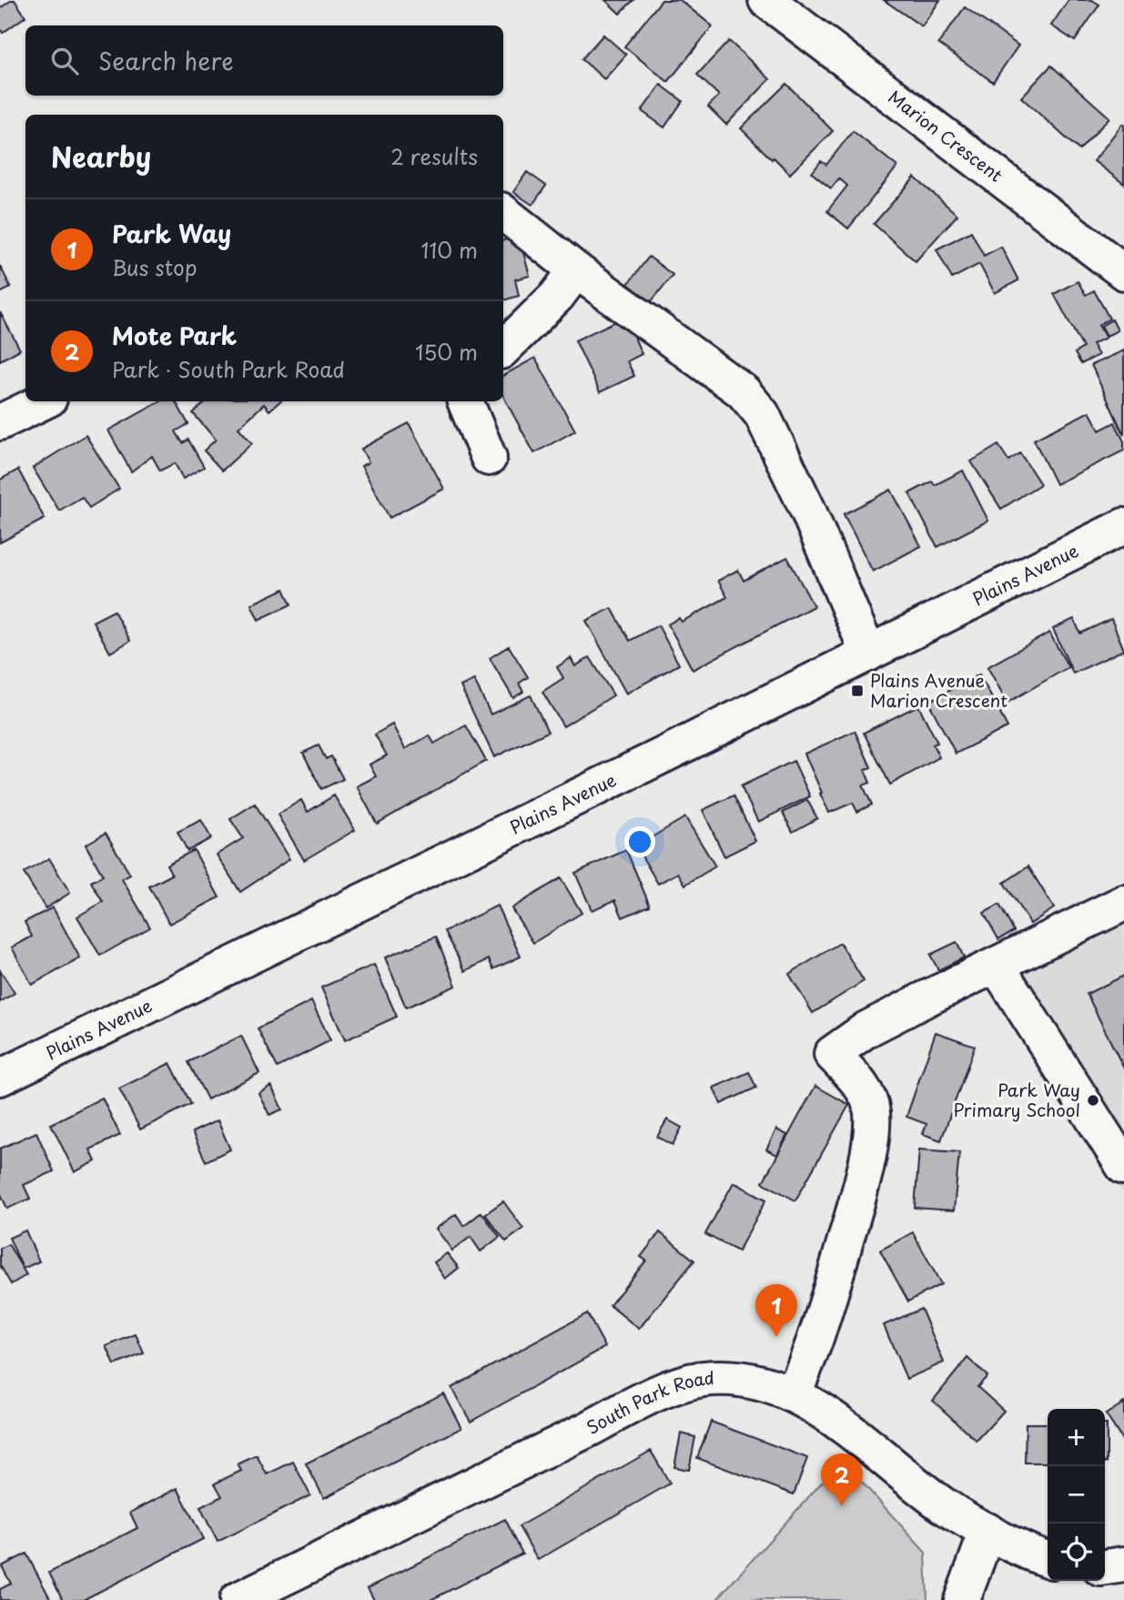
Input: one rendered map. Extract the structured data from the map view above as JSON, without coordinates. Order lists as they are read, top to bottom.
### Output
{
  "streets": {
    "street": ["Marion Crescent", "Plains Avenue", "South Park Road"]
  },
  "places": {
    "transit": ["Plains Avenue Marion Crescent"],
    "other": ["Park Way Primary School"]
  },
  "page": {
    "search": "Search here",
    "heading": ["Nearby", "2 results"],
    "list": [
      {
        "mark": "1",
        "name": "Park Way",
        "note": "Bus stop",
        "value": "110 m"
      },
      {
        "mark": "2",
        "name": "Mote Park",
        "note": "Park · South Park Road",
        "value": "150 m"
      }
    ],
    "pins": ["1", "2"],
    "map_buttons": ["+", "−"]
  }
}
